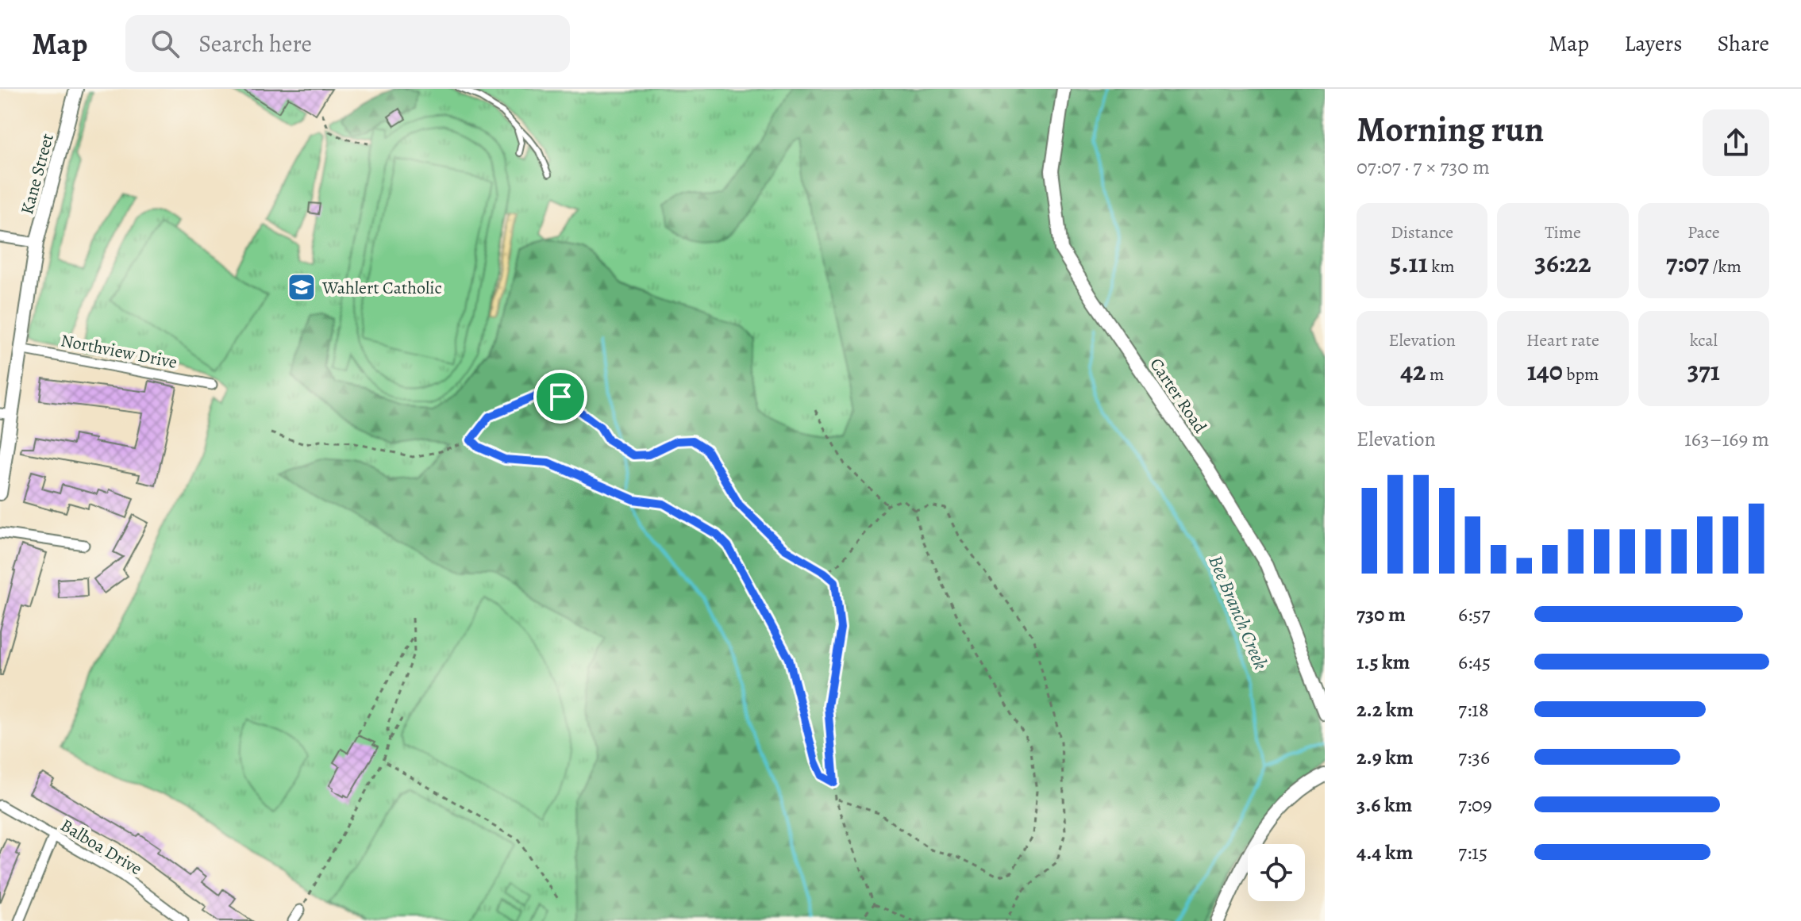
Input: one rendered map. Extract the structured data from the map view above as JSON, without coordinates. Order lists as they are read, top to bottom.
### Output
{
  "streets": {
    "street": [
      "Kane Street",
      "Northview Drive",
      "Carter Road",
      "Balboa Drive"
    ]
  },
  "crossings": [
    ["Kane Street", "Northview Drive"]
  ],
  "water": ["Bee Branch Creek"],
  "places": {
    "school or university": ["Wahlert Catholic"]
  },
  "page": {
    "header": "Map",
    "search": "Search here",
    "nav": ["Map", "Layers", "Share"],
    "heading": ["Morning run", "07:07 · 7 × 730 m"],
    "stats": [
      ["Distance", "5.11 km"],
      ["Time", "36:22"],
      ["Pace", "7:07 /km"],
      ["Elevation", "42 m"],
      ["Heart rate", "140 bpm"],
      ["kcal", "371"]
    ],
    "chart": ["Elevation", "163–169 m"],
    "list": [
      {
        "name": "730 m",
        "note": "6:57"
      },
      {
        "name": "1.5 km",
        "note": "6:45"
      },
      {
        "name": "2.2 km",
        "note": "7:18"
      },
      {
        "name": "2.9 km",
        "note": "7:36"
      },
      {
        "name": "3.6 km",
        "note": "7:09"
      },
      {
        "name": "4.4 km",
        "note": "7:15"
      }
    ]
  }
}
